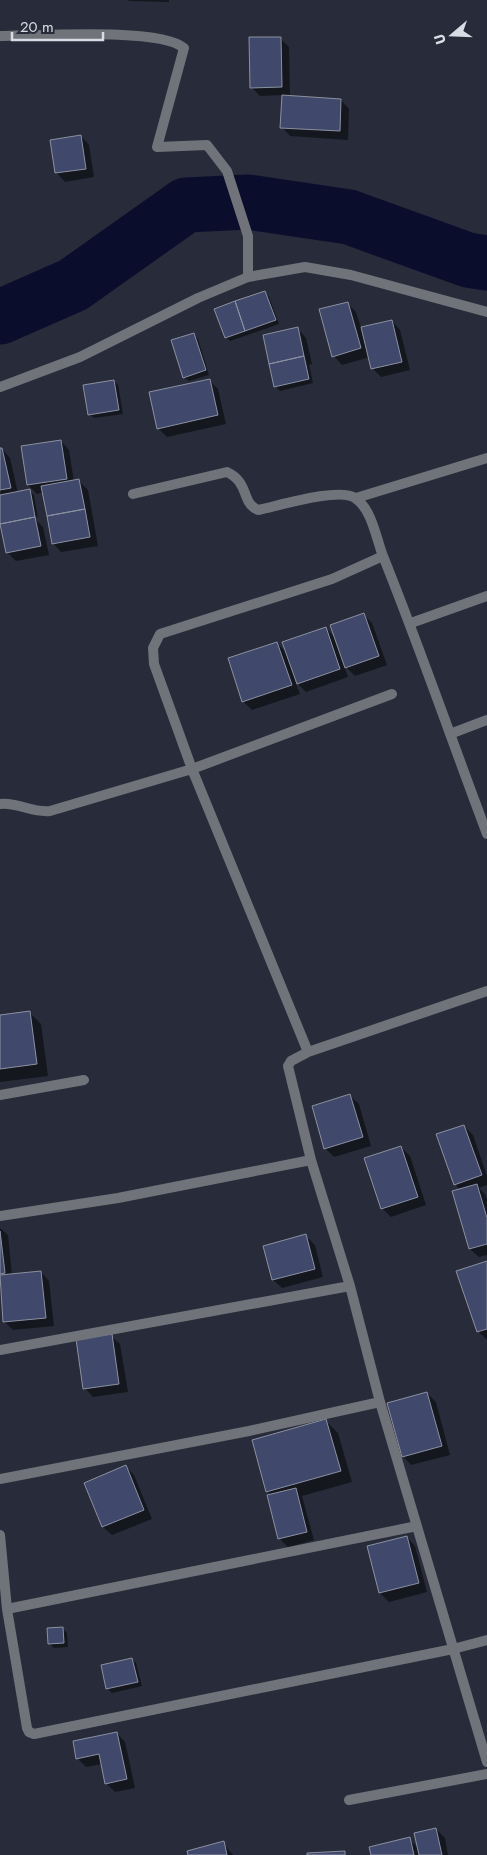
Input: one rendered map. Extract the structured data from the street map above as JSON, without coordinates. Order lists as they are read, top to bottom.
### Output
{
  "scale_bar": "20 m",
  "north": "left"
}
